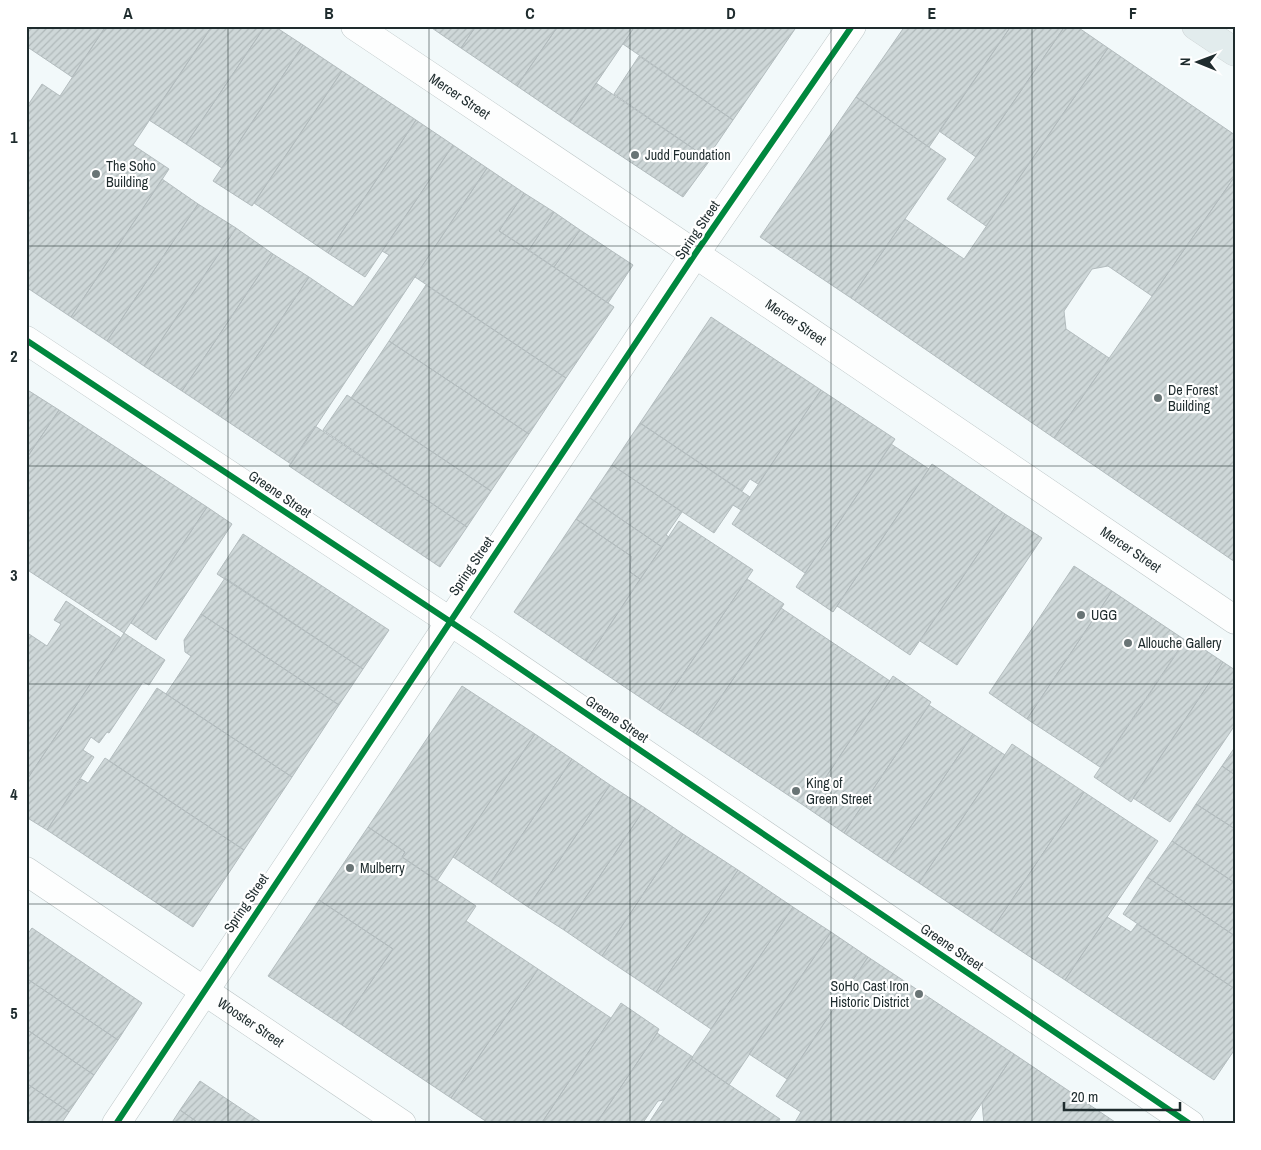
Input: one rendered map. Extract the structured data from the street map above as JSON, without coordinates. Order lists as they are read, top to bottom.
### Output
{
  "streets": {
    "street": [
      "Mercer Street",
      "Spring Street",
      "Greene Street",
      "Wooster Street"
    ]
  },
  "crossings": [
    ["Mercer Street", "Spring Street"],
    ["Spring Street", "Greene Street"],
    ["Spring Street", "Wooster Street"]
  ],
  "places": [
    "Judd Foundation",
    "The Soho Building",
    "De Forest Building",
    "UGG",
    "Allouche Gallery",
    "King of Green Street",
    "Mulberry",
    "SoHo Cast Iron Historic District"
  ],
  "scale_bar": "20 m",
  "north": "left",
  "grid": {
    "columns": [
      "A",
      "B",
      "C",
      "D",
      "E",
      "F"
    ],
    "rows": [
      "1",
      "2",
      "3",
      "4",
      "5"
    ]
  }
}
